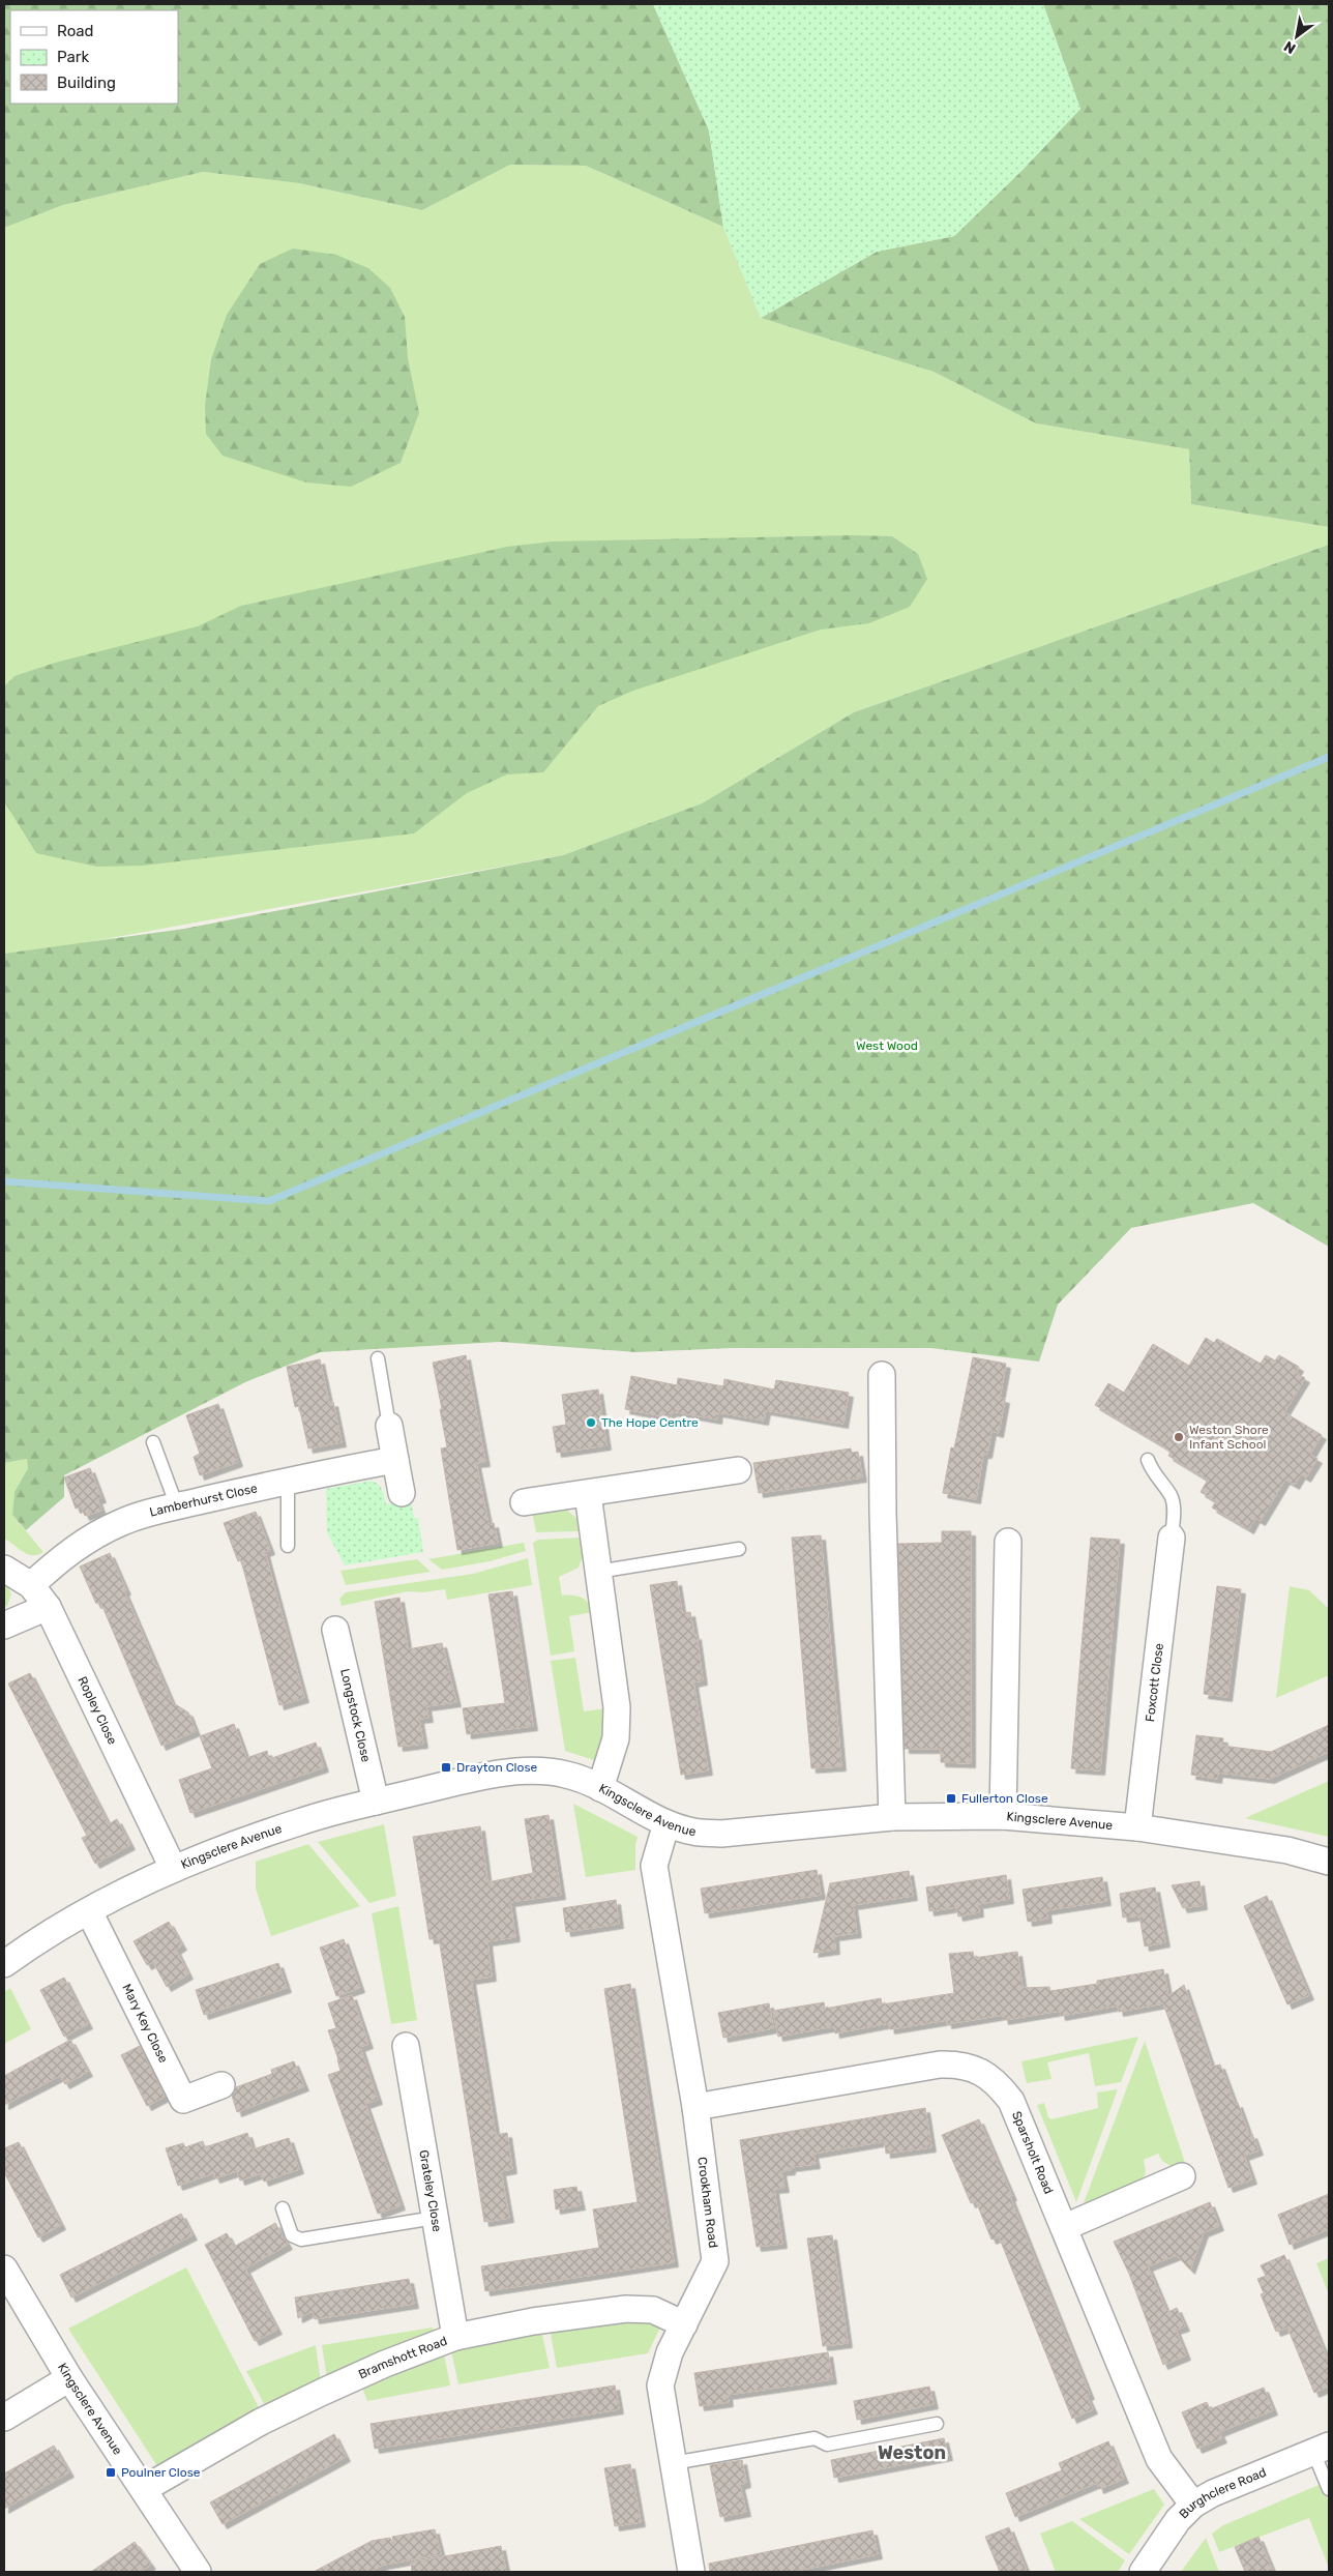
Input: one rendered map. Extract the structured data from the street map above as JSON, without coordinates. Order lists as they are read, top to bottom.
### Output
{
  "streets": {
    "street": [
      "Lamberhurst Close",
      "Foxcott Close",
      "Ropley Close",
      "Longstock Close",
      "Kingsclere Avenue",
      "Mary Key Close",
      "Sparsholt Road",
      "Grateley Close",
      "Crookham Road",
      "Bramshott Road",
      "Burghclere Road"
    ]
  },
  "crossings": [
    ["Lamberhurst Close", "Ropley Close"],
    ["Foxcott Close", "Kingsclere Avenue"],
    ["Ropley Close", "Kingsclere Avenue"],
    ["Longstock Close", "Kingsclere Avenue"],
    ["Kingsclere Avenue", "Mary Key Close"],
    ["Kingsclere Avenue", "Crookham Road"],
    ["Kingsclere Avenue", "Bramshott Road"],
    ["Sparsholt Road", "Crookham Road"],
    ["Sparsholt Road", "Burghclere Road"],
    ["Grateley Close", "Bramshott Road"],
    ["Crookham Road", "Bramshott Road"]
  ],
  "districts": ["Weston"],
  "parks": ["West Wood"],
  "places": {
    "other": ["The Hope Centre", "Weston Shore Infant School"],
    "transit": ["Drayton Close", "Fullerton Close", "Poulner Close"]
  },
  "legend": ["Road", "Park", "Building"],
  "north": "bottom left"
}
